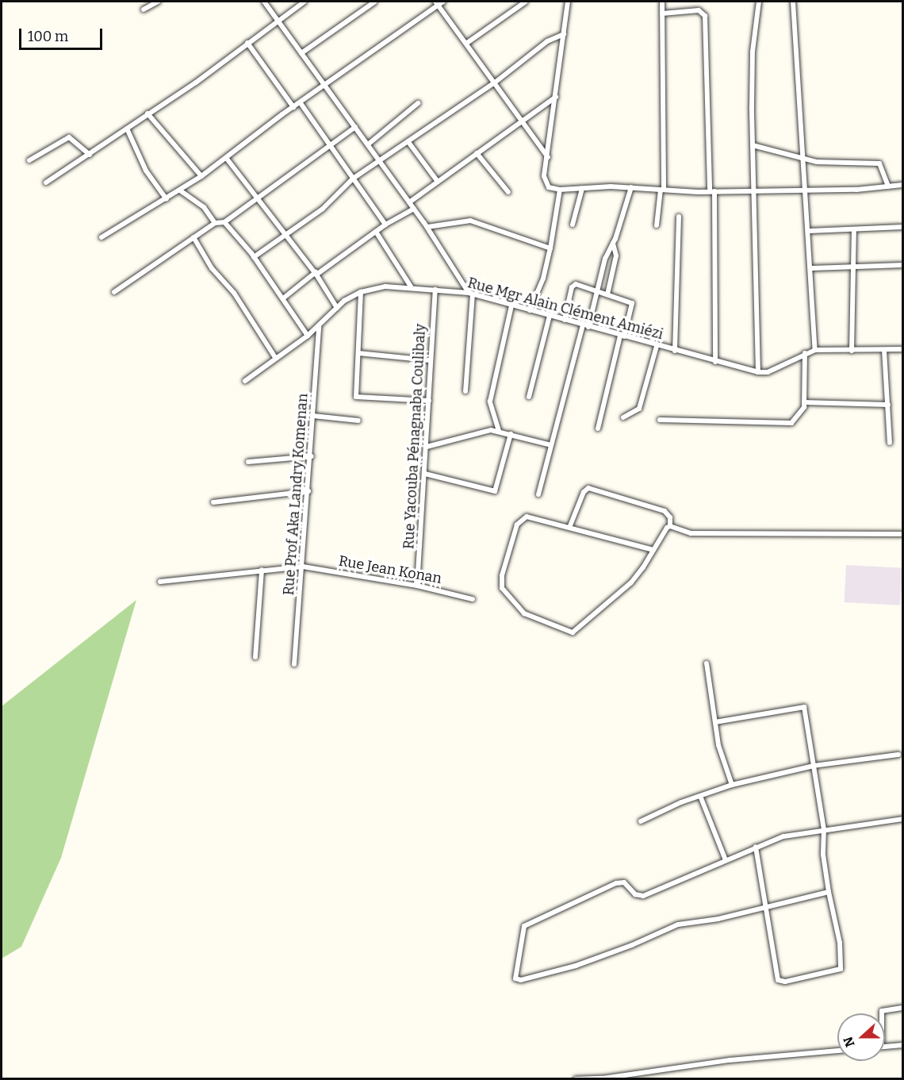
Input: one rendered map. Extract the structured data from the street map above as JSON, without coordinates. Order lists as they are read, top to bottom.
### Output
{
  "streets": {
    "street": [
      "Rue Mgr Alain Clément Amiézi",
      "Rue Yacouba Pénagnaba Coulibaly",
      "Rue Prof Aka Landry Komenan",
      "Rue Jean Konan"
    ]
  },
  "crossings": [
    ["Rue Mgr Alain Clément Amiézi", "Rue Yacouba Pénagnaba Coulibaly"],
    ["Rue Mgr Alain Clément Amiézi", "Rue Prof Aka Landry Komenan"],
    ["Rue Yacouba Pénagnaba Coulibaly", "Rue Jean Konan"],
    ["Rue Prof Aka Landry Komenan", "Rue Jean Konan"]
  ],
  "scale_bar": "100 m",
  "north": "left"
}
